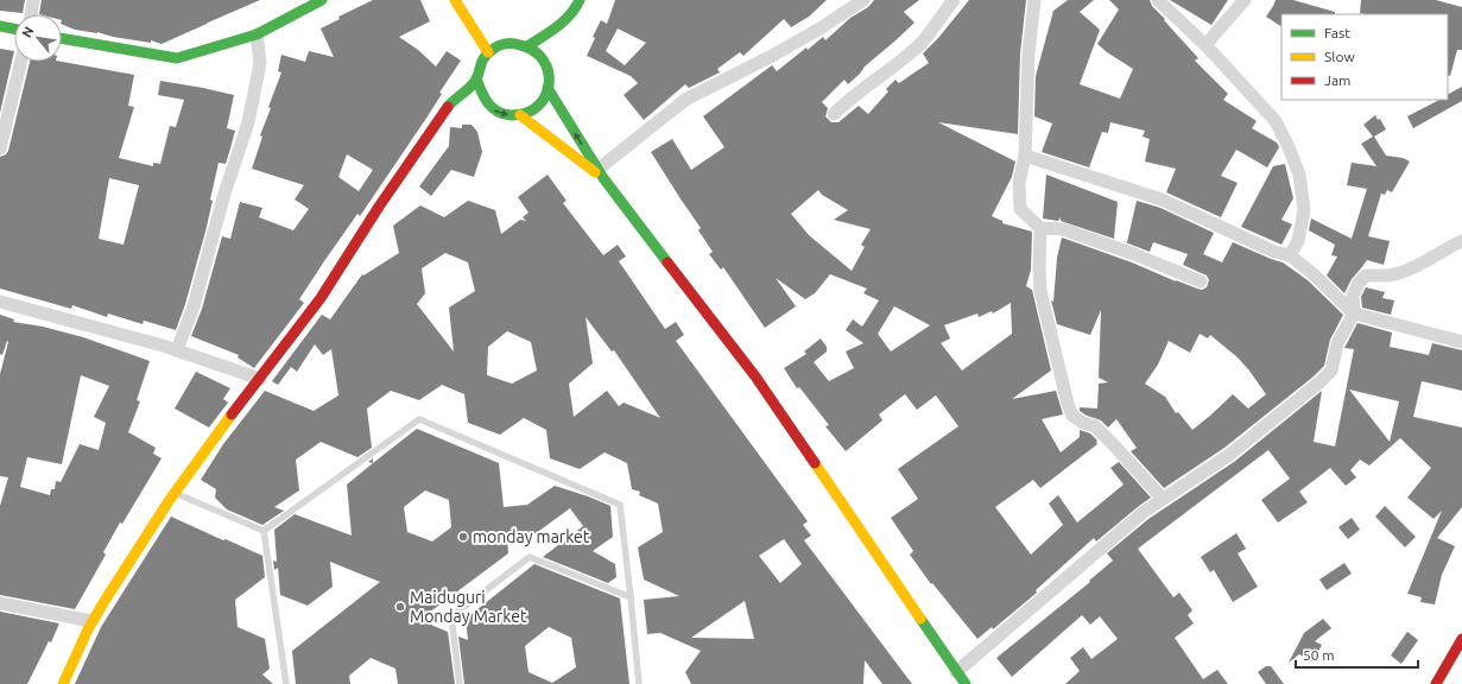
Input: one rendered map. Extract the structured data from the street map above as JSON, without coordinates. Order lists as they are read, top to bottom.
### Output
{
  "places": ["monday market", "Maiduguri Monday Market"],
  "legend": ["Fast", "Slow", "Jam"],
  "scale_bar": "50 m",
  "north": "top left"
}
